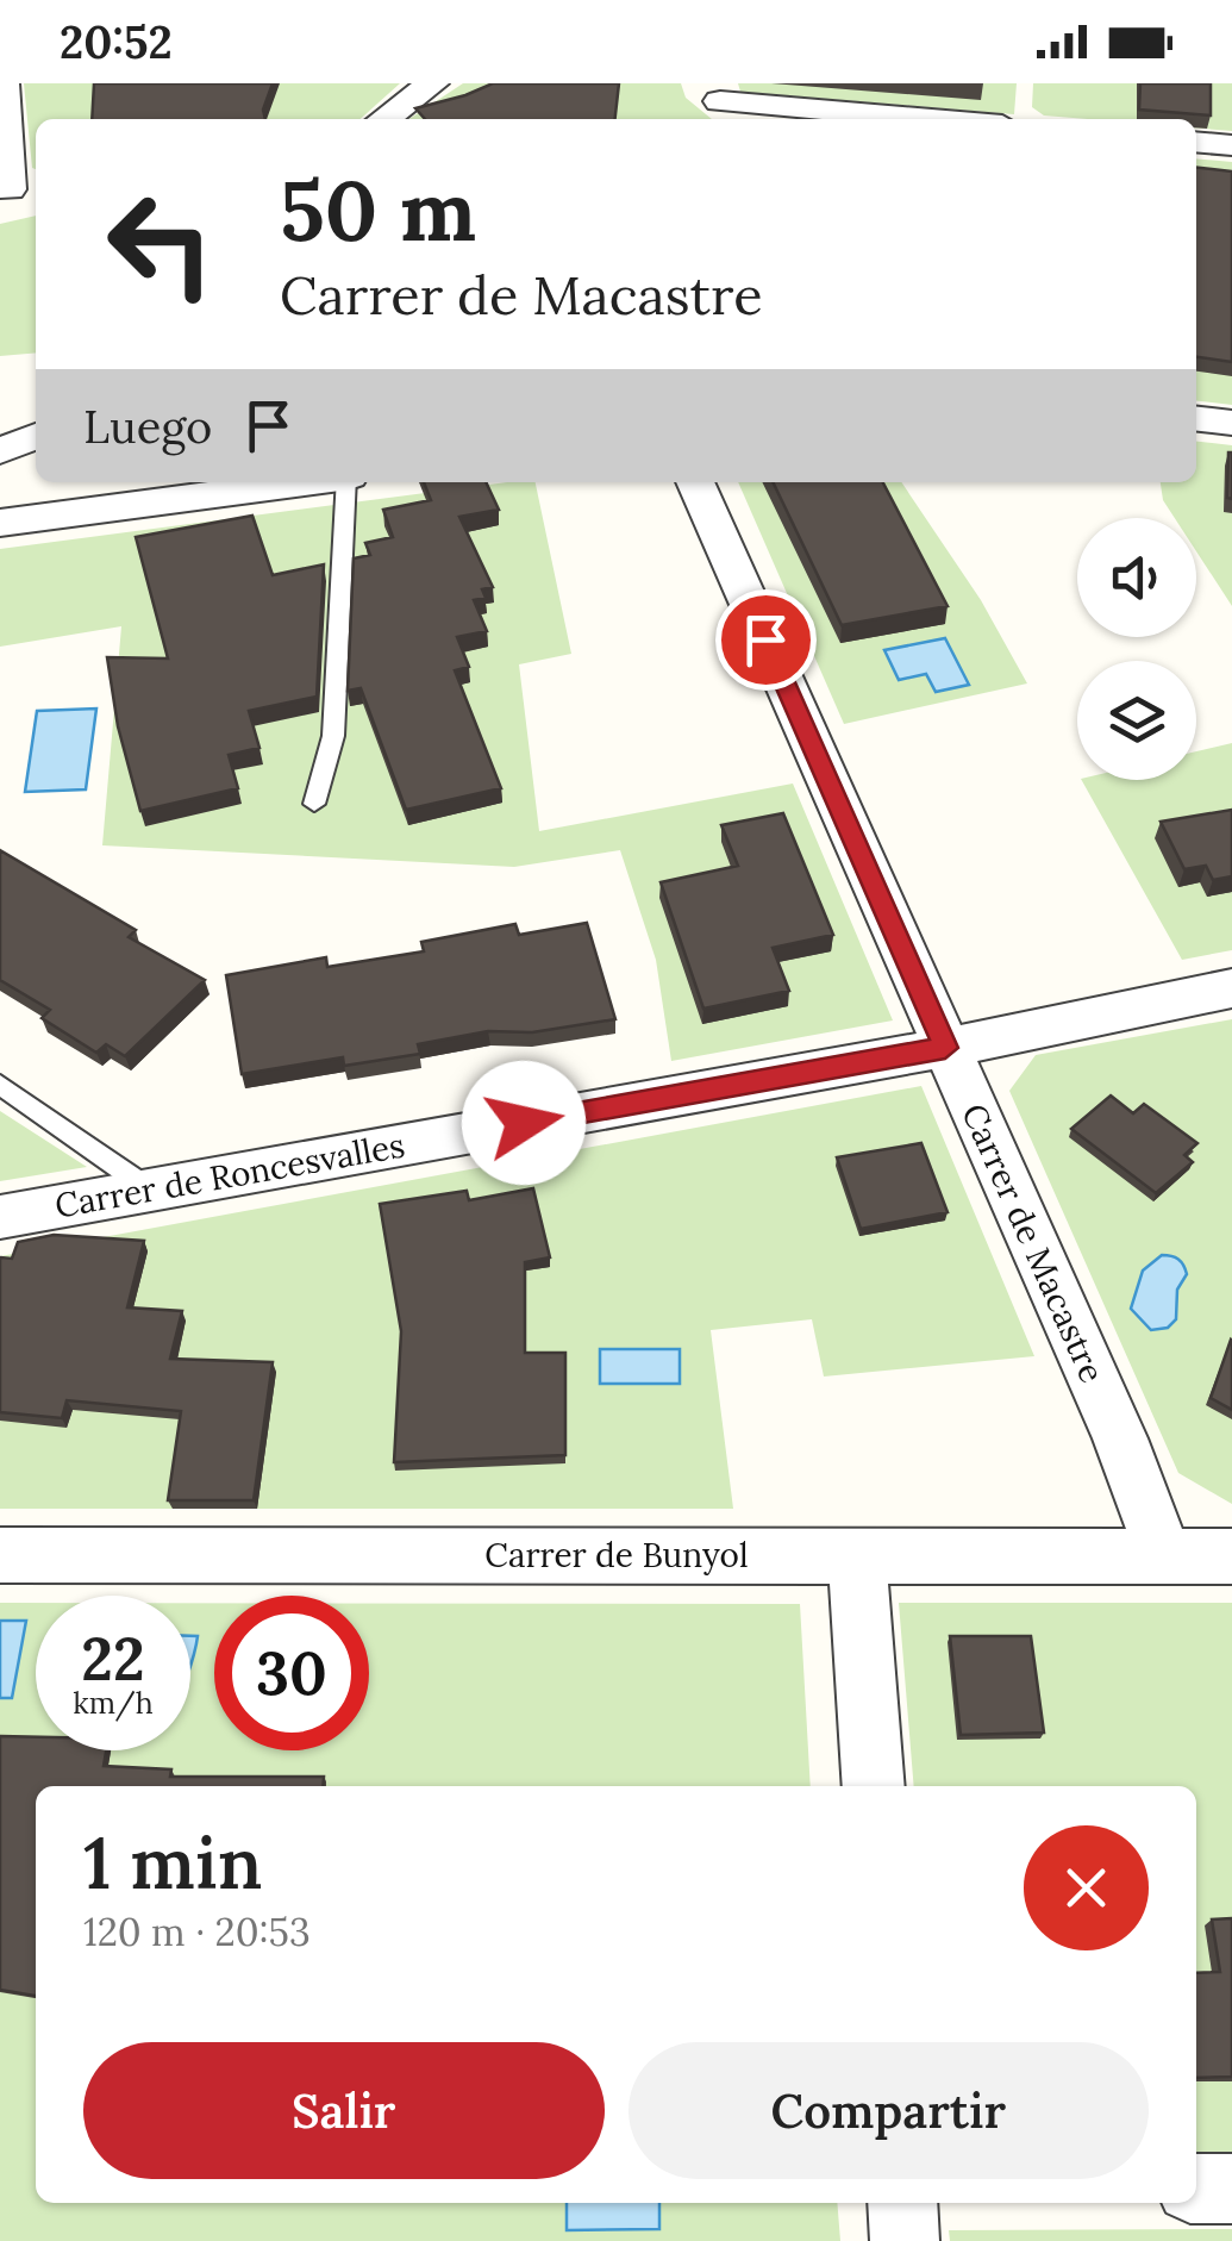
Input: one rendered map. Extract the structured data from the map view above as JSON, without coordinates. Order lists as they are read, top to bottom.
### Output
{
  "streets": {
    "street": ["Carrer de Roncesvalles", "Carrer de Macastre", "Carrer de Bunyol"]
  },
  "crossings": [
    ["Carrer de Roncesvalles", "Carrer de Macastre"],
    ["Carrer de Macastre", "Carrer de Bunyol"]
  ],
  "page": {
    "status": "20:52",
    "turn": ["50 m", "Carrer de Macastre"],
    "then": "Luego",
    "speed": "22 km/h",
    "limit": "30",
    "heading": ["1 min", "120 m · 20:53"],
    "buttons": ["Salir", "Compartir"]
  }
}
